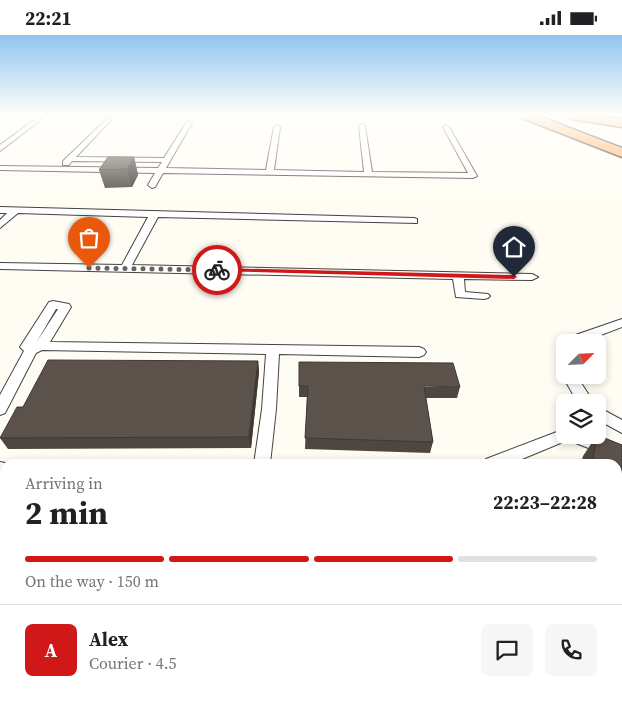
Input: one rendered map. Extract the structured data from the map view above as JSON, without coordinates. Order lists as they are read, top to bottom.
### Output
{
  "north": "top right",
  "page": {
    "status": "22:21",
    "heading": ["2 min", "Arriving in", "22:23–22:28"],
    "panel": ["Alex", "Courier · 4.5"],
    "bar": "On the way · 150 m",
    "round": "A"
  }
}
